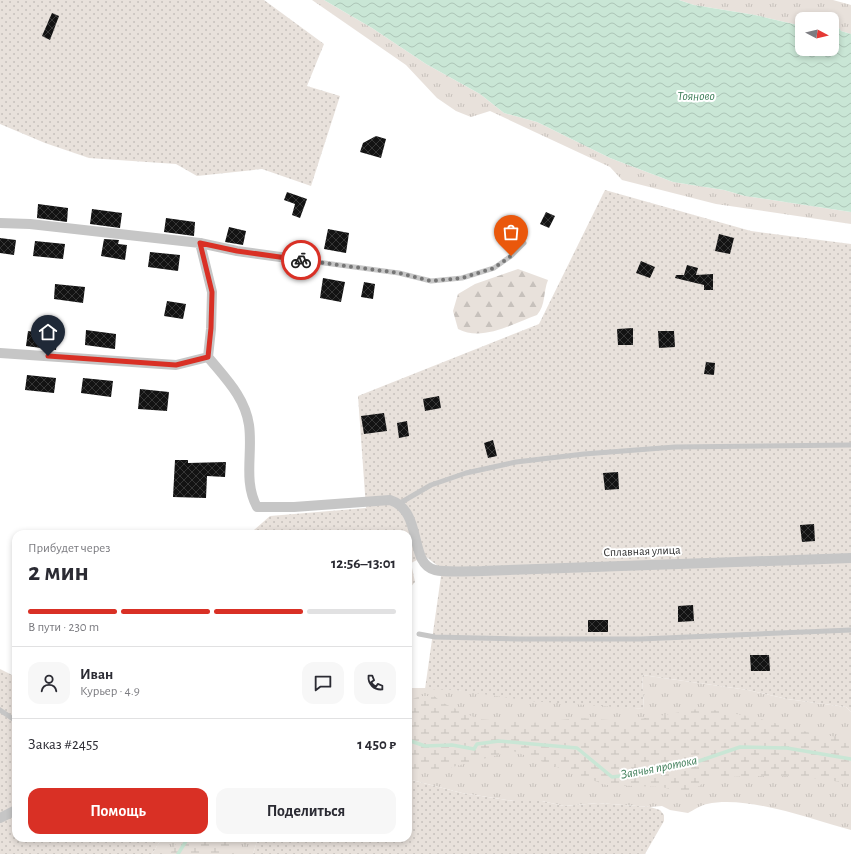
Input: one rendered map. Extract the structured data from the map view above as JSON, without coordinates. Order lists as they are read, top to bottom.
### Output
{
  "streets": {
    "street": ["Сплавная улица"]
  },
  "water": ["Тояново", "Заячья протока"],
  "north": "right",
  "page": {
    "heading": ["2 мин", "Прибудет через", "12:56–13:01"],
    "panel": [
      "Иван",
      "Курьер · 4.9",
      "Заказ #2455",
      "1 450 ₽"
    ],
    "bar": "В пути · 230 m",
    "buttons": ["Помощь", "Поделиться"]
  }
}
